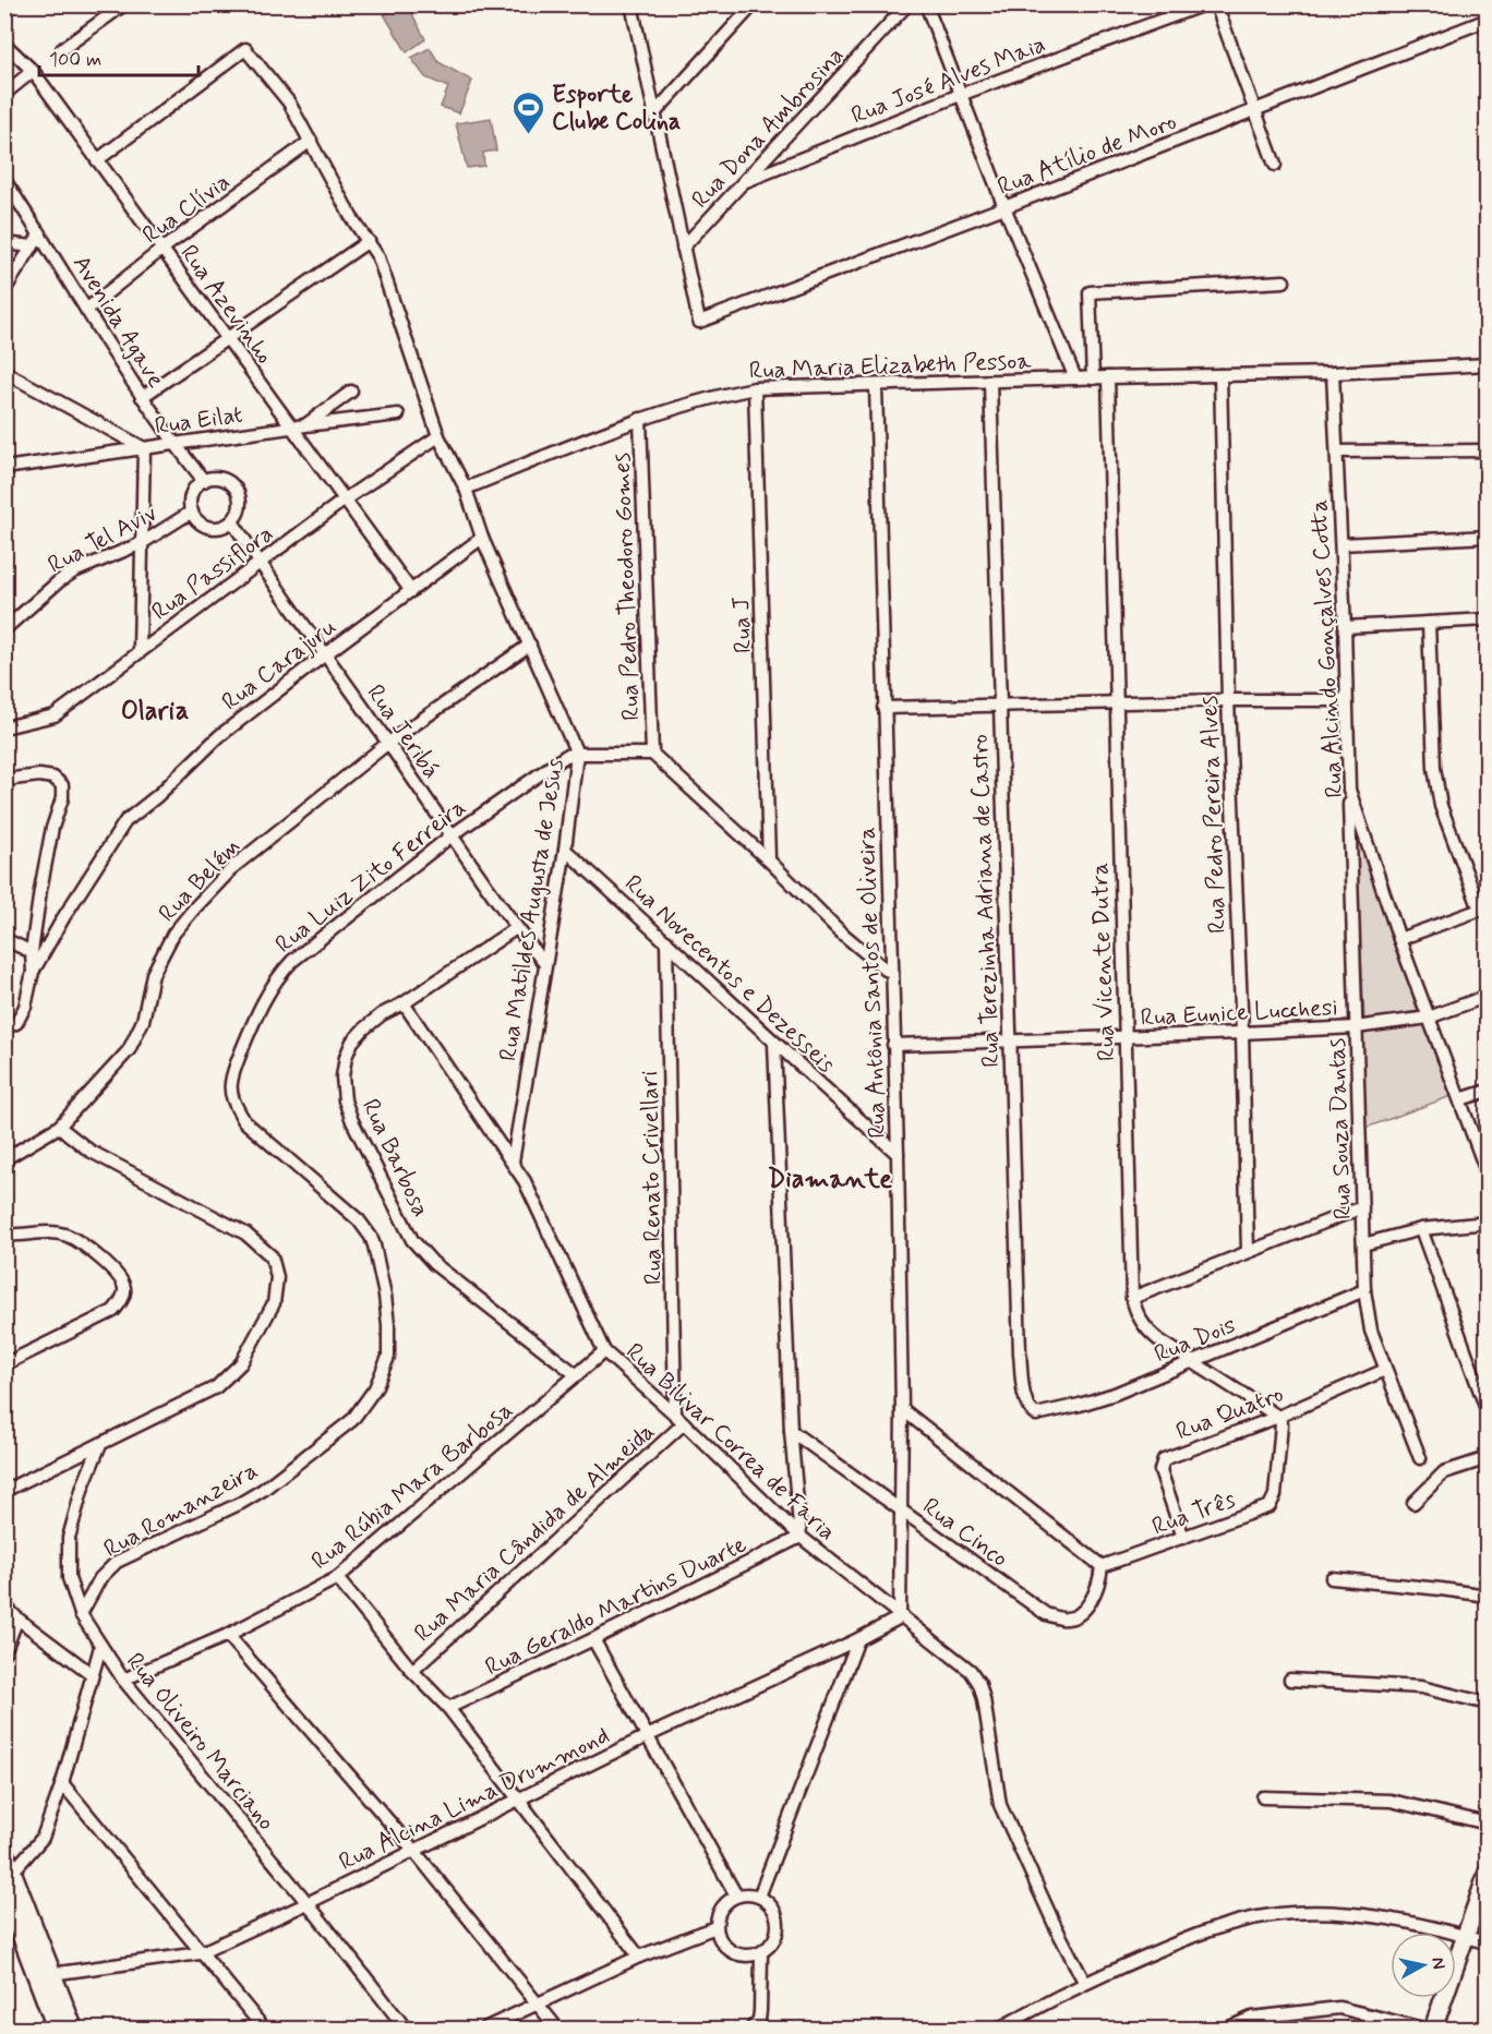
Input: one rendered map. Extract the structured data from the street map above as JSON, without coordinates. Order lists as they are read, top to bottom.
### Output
{
  "streets": {
    "street": [
      "Rua José Alves Maia",
      "Rua Dona Ambrosina",
      "Rua Atílio de Moro",
      "Rua Clívia",
      "Rua Azevinho",
      "Avenida Agave",
      "Rua Maria Elizabeth Pessoa",
      "Rua Eilat",
      "Rua Tel Aviv",
      "Rua Passiflora",
      "Rua Pedro Theodoro Gomes",
      "Rua J",
      "Rua Alcindo Gonçalves Cotta",
      "Rua Carajuru",
      "Rua Jeribá",
      "Rua Pedro Pereira Alves",
      "Rua Luiz Zito Ferreira",
      "Rua Belém",
      "Rua Terezinha Adriana de Castro",
      "Rua Matildes Augusta de Jesus",
      "Rua Vicente Dutra",
      "Rua Novecentos e Dezesseis",
      "Rua Antônia Santos de Oliveira",
      "Rua Eunice Lucchesi",
      "Rua Souza Dantas",
      "Rua Barbosa",
      "Rua Renato Crivellari",
      "Rua Dois",
      "Rua Quatro",
      "Rua Bilivar Correa de Faria",
      "Rua Rúbia Mara Barbosa",
      "Rua Romanzeira",
      "Rua Três",
      "Rua Maria Cândida de Almeida",
      "Rua Cinco",
      "Rua Geraldo Martins Duarte",
      "Rua Oliveiro Marciano",
      "Rua Alcina Lima Drummond"
    ]
  },
  "crossings": [
    ["Rua José Alves Maia", "Rua Dona Ambrosina"],
    ["Rua Dona Ambrosina", "Rua Atílio de Moro"],
    ["Rua Clívia", "Rua Azevinho"],
    ["Rua Clívia", "Avenida Agave"],
    ["Rua Clívia", "Rua Matildes Augusta de Jesus"],
    ["Rua Azevinho", "Rua Eilat"],
    ["Rua Azevinho", "Rua Passiflora"],
    ["Rua Azevinho", "Rua Carajuru"],
    ["Rua Azevinho", "Rua Matildes Augusta de Jesus"],
    ["Avenida Agave", "Rua Eilat"],
    ["Avenida Agave", "Rua Tel Aviv"],
    ["Avenida Agave", "Rua Jeribá"],
    ["Rua Maria Elizabeth Pessoa", "Rua Pedro Theodoro Gomes"],
    ["Rua Maria Elizabeth Pessoa", "Rua J"],
    ["Rua Maria Elizabeth Pessoa", "Rua Alcindo Gonçalves Cotta"],
    ["Rua Maria Elizabeth Pessoa", "Rua Pedro Pereira Alves"],
    ["Rua Maria Elizabeth Pessoa", "Rua Terezinha Adriana de Castro"],
    ["Rua Maria Elizabeth Pessoa", "Rua Matildes Augusta de Jesus"],
    ["Rua Maria Elizabeth Pessoa", "Rua Vicente Dutra"],
    ["Rua Maria Elizabeth Pessoa", "Rua Antônia Santos de Oliveira"],
    ["Rua Tel Aviv", "Rua Jeribá"],
    ["Rua Passiflora", "Rua Jeribá"],
    ["Rua Passiflora", "Rua Matildes Augusta de Jesus"],
    ["Rua Alcindo Gonçalves Cotta", "Rua Eunice Lucchesi"],
    ["Rua Alcindo Gonçalves Cotta", "Rua Souza Dantas"],
    ["Rua Carajuru", "Rua Jeribá"],
    ["Rua Carajuru", "Rua Matildes Augusta de Jesus"],
    ["Rua Jeribá", "Rua Luiz Zito Ferreira"],
    ["Rua Jeribá", "Rua Belém"],
    ["Rua Jeribá", "Rua Matildes Augusta de Jesus"],
    ["Rua Jeribá", "Rua Barbosa"],
    ["Rua Pedro Pereira Alves", "Rua Eunice Lucchesi"],
    ["Rua Luiz Zito Ferreira", "Rua Matildes Augusta de Jesus"],
    ["Rua Luiz Zito Ferreira", "Rua Romanzeira"],
    ["Rua Belém", "Rua Matildes Augusta de Jesus"],
    ["Rua Terezinha Adriana de Castro", "Rua Eunice Lucchesi"],
    ["Rua Terezinha Adriana de Castro", "Rua Dois"],
    ["Rua Matildes Augusta de Jesus", "Rua Novecentos e Dezesseis"],
    ["Rua Matildes Augusta de Jesus", "Rua Bilivar Correa de Faria"],
    ["Rua Vicente Dutra", "Rua Eunice Lucchesi"],
    ["Rua Novecentos e Dezesseis", "Rua Antônia Santos de Oliveira"],
    ["Rua Novecentos e Dezesseis", "Rua Renato Crivellari"],
    ["Rua Antônia Santos de Oliveira", "Rua Eunice Lucchesi"],
    ["Rua Antônia Santos de Oliveira", "Rua Bilivar Correa de Faria"],
    ["Rua Antônia Santos de Oliveira", "Rua Cinco"],
    ["Rua Antônia Santos de Oliveira", "Rua Alcina Lima Drummond"],
    ["Rua Eunice Lucchesi", "Rua Souza Dantas"],
    ["Rua Souza Dantas", "Rua Dois"],
    ["Rua Souza Dantas", "Rua Quatro"],
    ["Rua Barbosa", "Rua Bilivar Correa de Faria"],
    ["Rua Barbosa", "Rua Rúbia Mara Barbosa"],
    ["Rua Renato Crivellari", "Rua Bilivar Correa de Faria"],
    ["Rua Renato Crivellari", "Rua Maria Cândida de Almeida"],
    ["Rua Quatro", "Rua Três"],
    ["Rua Bilivar Correa de Faria", "Rua Rúbia Mara Barbosa"],
    ["Rua Bilivar Correa de Faria", "Rua Maria Cândida de Almeida"],
    ["Rua Bilivar Correa de Faria", "Rua Geraldo Martins Duarte"],
    ["Rua Bilivar Correa de Faria", "Rua Alcina Lima Drummond"],
    ["Rua Rúbia Mara Barbosa", "Rua Oliveiro Marciano"],
    ["Rua Romanzeira", "Rua Oliveiro Marciano"],
    ["Rua Três", "Rua Cinco"],
    ["Rua Oliveiro Marciano", "Rua Alcina Lima Drummond"]
  ],
  "districts": ["Olaria", "Diamante"],
  "places": {
    "sports": ["Esporte Clube Colina"]
  },
  "scale_bar": "100 m",
  "north": "right"
}
